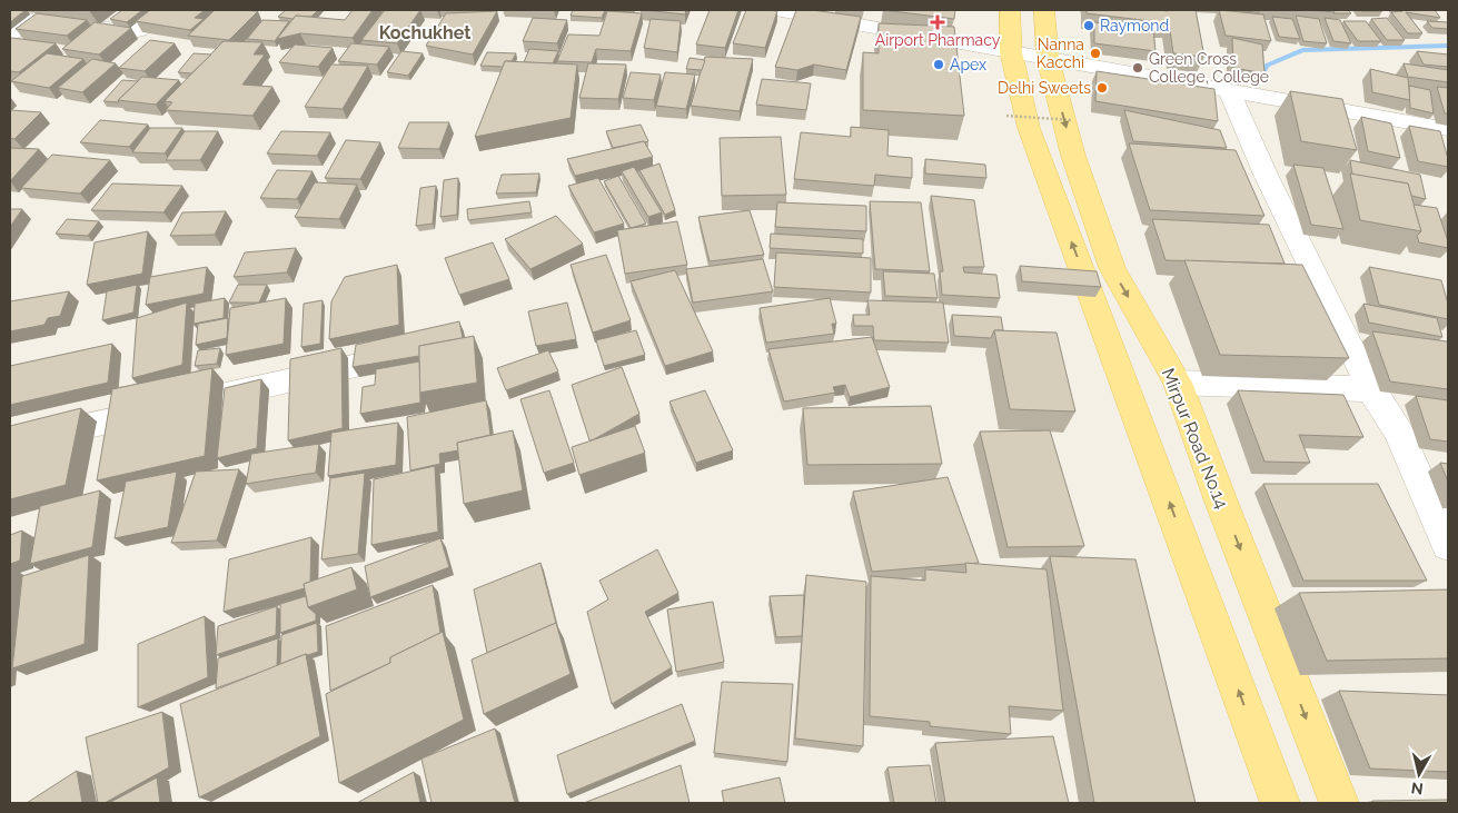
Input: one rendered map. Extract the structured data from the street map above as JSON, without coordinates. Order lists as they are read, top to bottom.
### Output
{
  "streets": {
    "main road": ["Mirpur Road No.14"]
  },
  "districts": ["Kochukhet"],
  "places": {
    "health": ["Airport Pharmacy"],
    "other": [
      "Raymond",
      "Nanna Kacchi",
      "Apex",
      "Green Cross College, College",
      "Delhi Sweets"
    ]
  },
  "north": "bottom"
}
